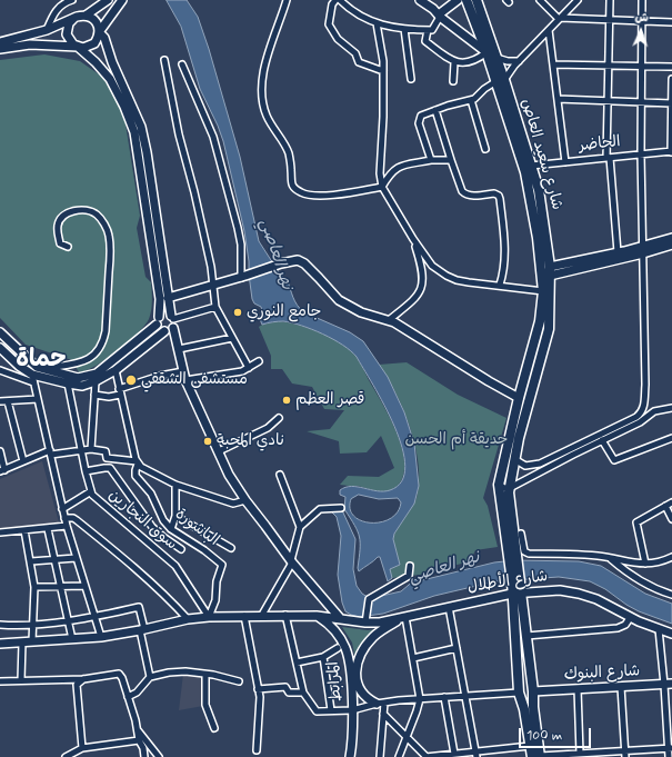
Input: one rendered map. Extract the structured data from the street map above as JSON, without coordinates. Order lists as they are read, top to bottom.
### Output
{
  "streets": {
    "main road": [
      "شارع سعيد العاص",
      "شارع الأطلال",
      "شارع البنوك",
      "المرابط"
    ],
    "street": ["الحاضر", "سوق النجارين", "الباشورة"]
  },
  "crossings": [
    ["الحاضر", "شارع سعيد العاص"],
    ["سوق النجارين", "الباشورة"],
    ["سوق النجارين", "شارع الأطلال"],
    ["الباشورة", "شارع الأطلال"],
    ["شارع الأطلال", "المرابط"]
  ],
  "districts": ["حماة"],
  "water": ["نهر العاصي"],
  "parks": ["حديقة أم الحسن"],
  "places": [
    "جامع النوري",
    "مستشفى الشققي",
    "قصر العظم",
    "نادي المحبة"
  ],
  "scale_bar": "100 m",
  "north": "top"
}
